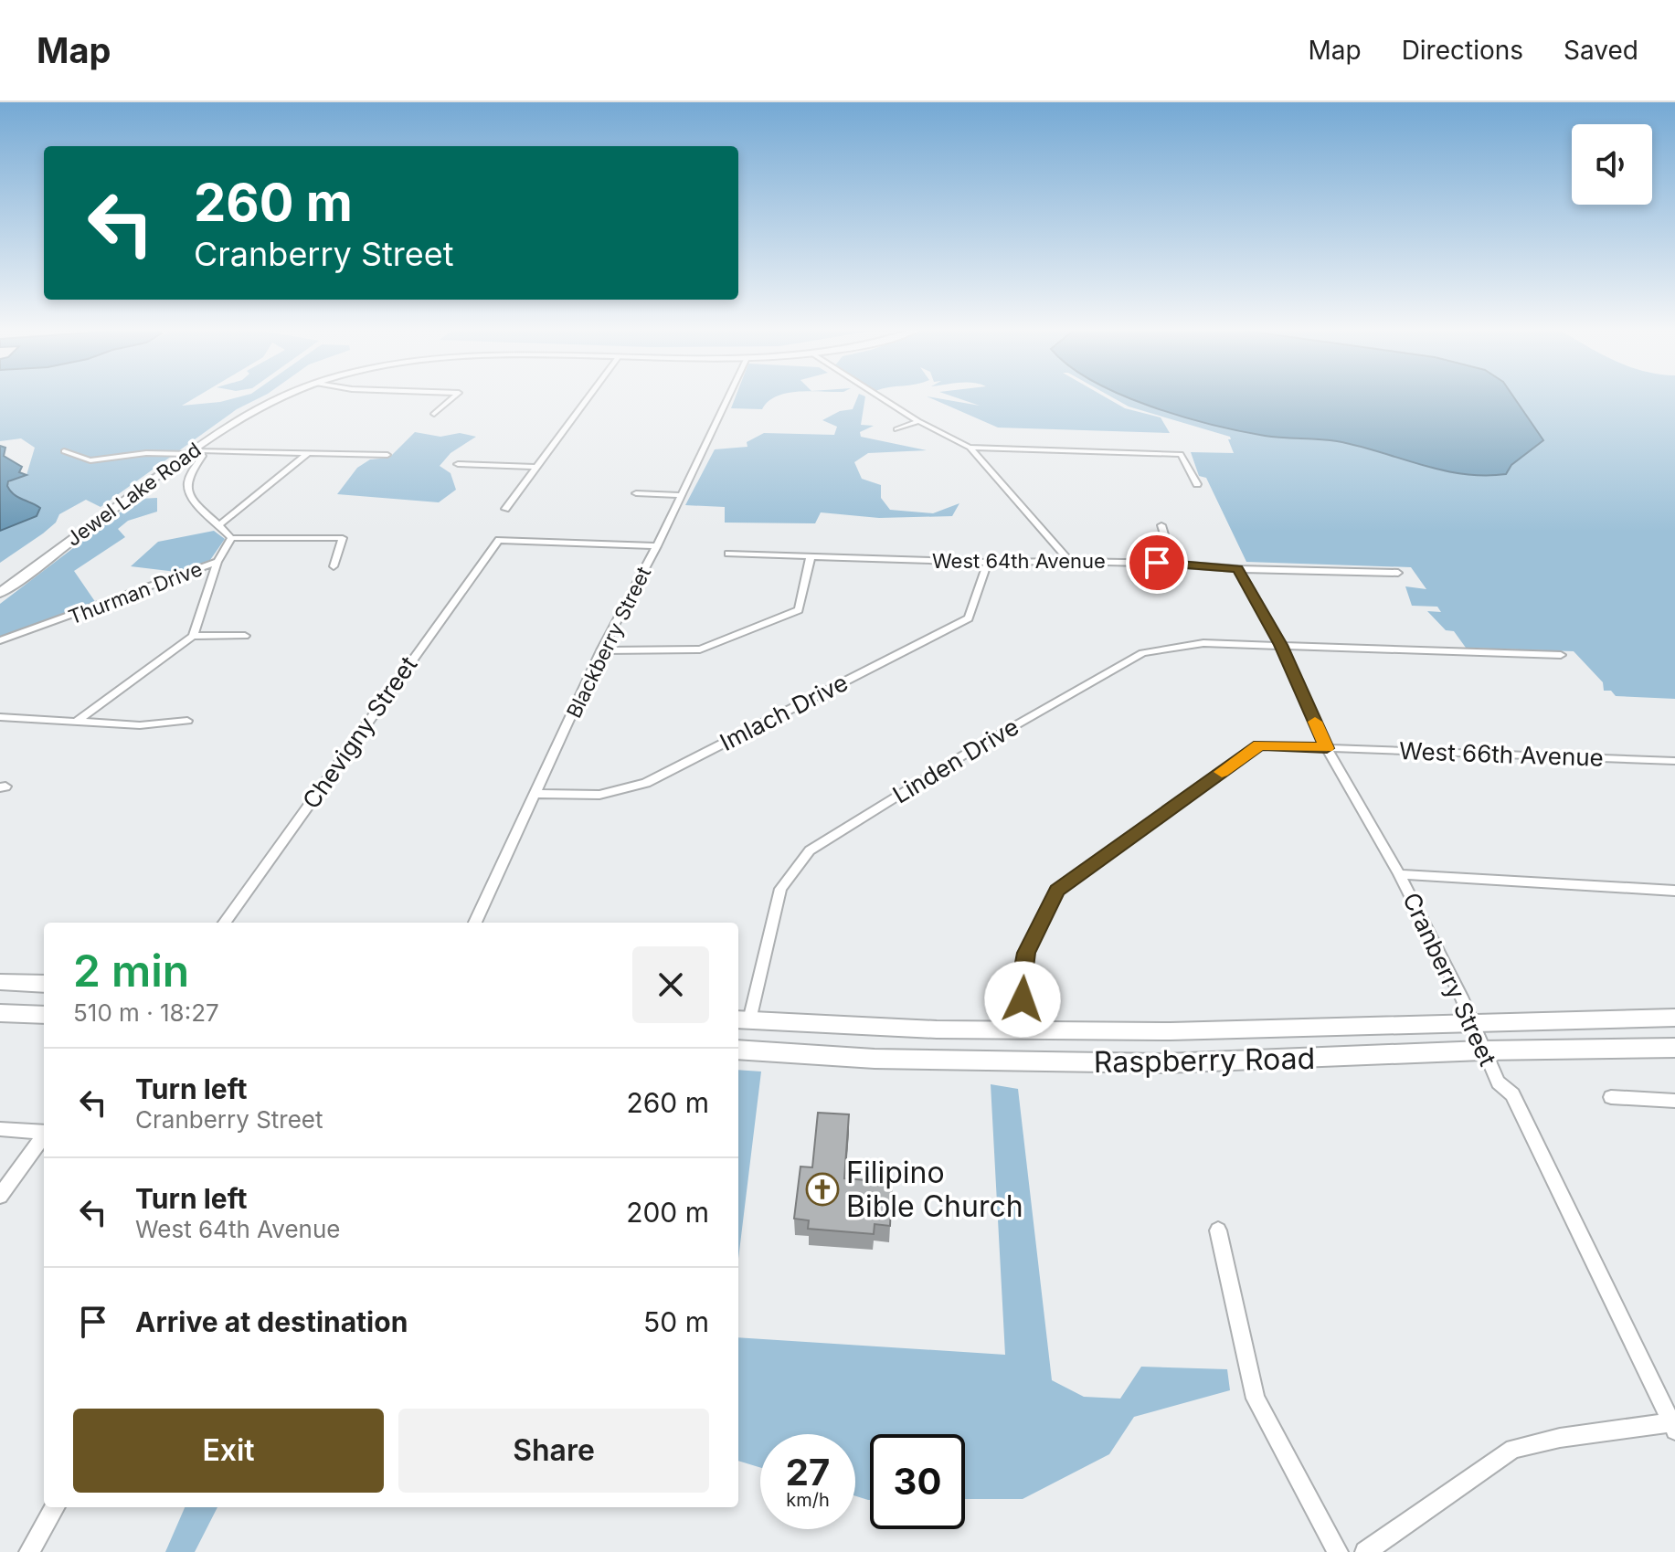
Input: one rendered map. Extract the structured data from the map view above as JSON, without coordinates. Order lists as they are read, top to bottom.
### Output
{
  "streets": {
    "main road": ["Jewel Lake Road", "Raspberry Road"],
    "street": [
      "West 64th Avenue",
      "Thurman Drive",
      "Blackberry Street",
      "Imlach Drive",
      "Chevigny Street",
      "West 66th Avenue",
      "Linden Drive",
      "Cranberry Street"
    ]
  },
  "crossings": [
    ["West 64th Avenue", "Imlach Drive"],
    ["West 64th Avenue", "Cranberry Street"],
    ["Blackberry Street", "Imlach Drive"],
    ["Blackberry Street", "Chevigny Street"],
    ["West 66th Avenue", "Cranberry Street"],
    ["West 66th Avenue", "Raspberry Road"],
    ["Linden Drive", "Cranberry Street"],
    ["Linden Drive", "Raspberry Road"],
    ["Cranberry Street", "Raspberry Road"]
  ],
  "places": {
    "church": ["Filipino Bible Church"]
  },
  "page": {
    "header": "Map",
    "nav": ["Map", "Directions", "Saved"],
    "turn": ["260 m", "Cranberry Street"],
    "heading": ["2 min", "510 m · 18:27"],
    "list": [
      {
        "name": "Turn left",
        "note": "Cranberry Street",
        "value": "260 m"
      },
      {
        "name": "Turn left",
        "note": "West 64th Avenue",
        "value": "200 m"
      },
      {
        "name": "Arrive at destination",
        "value": "50 m"
      }
    ],
    "buttons": ["Exit", "Share"],
    "speed": "27 km/h",
    "limit": "30"
  }
}
